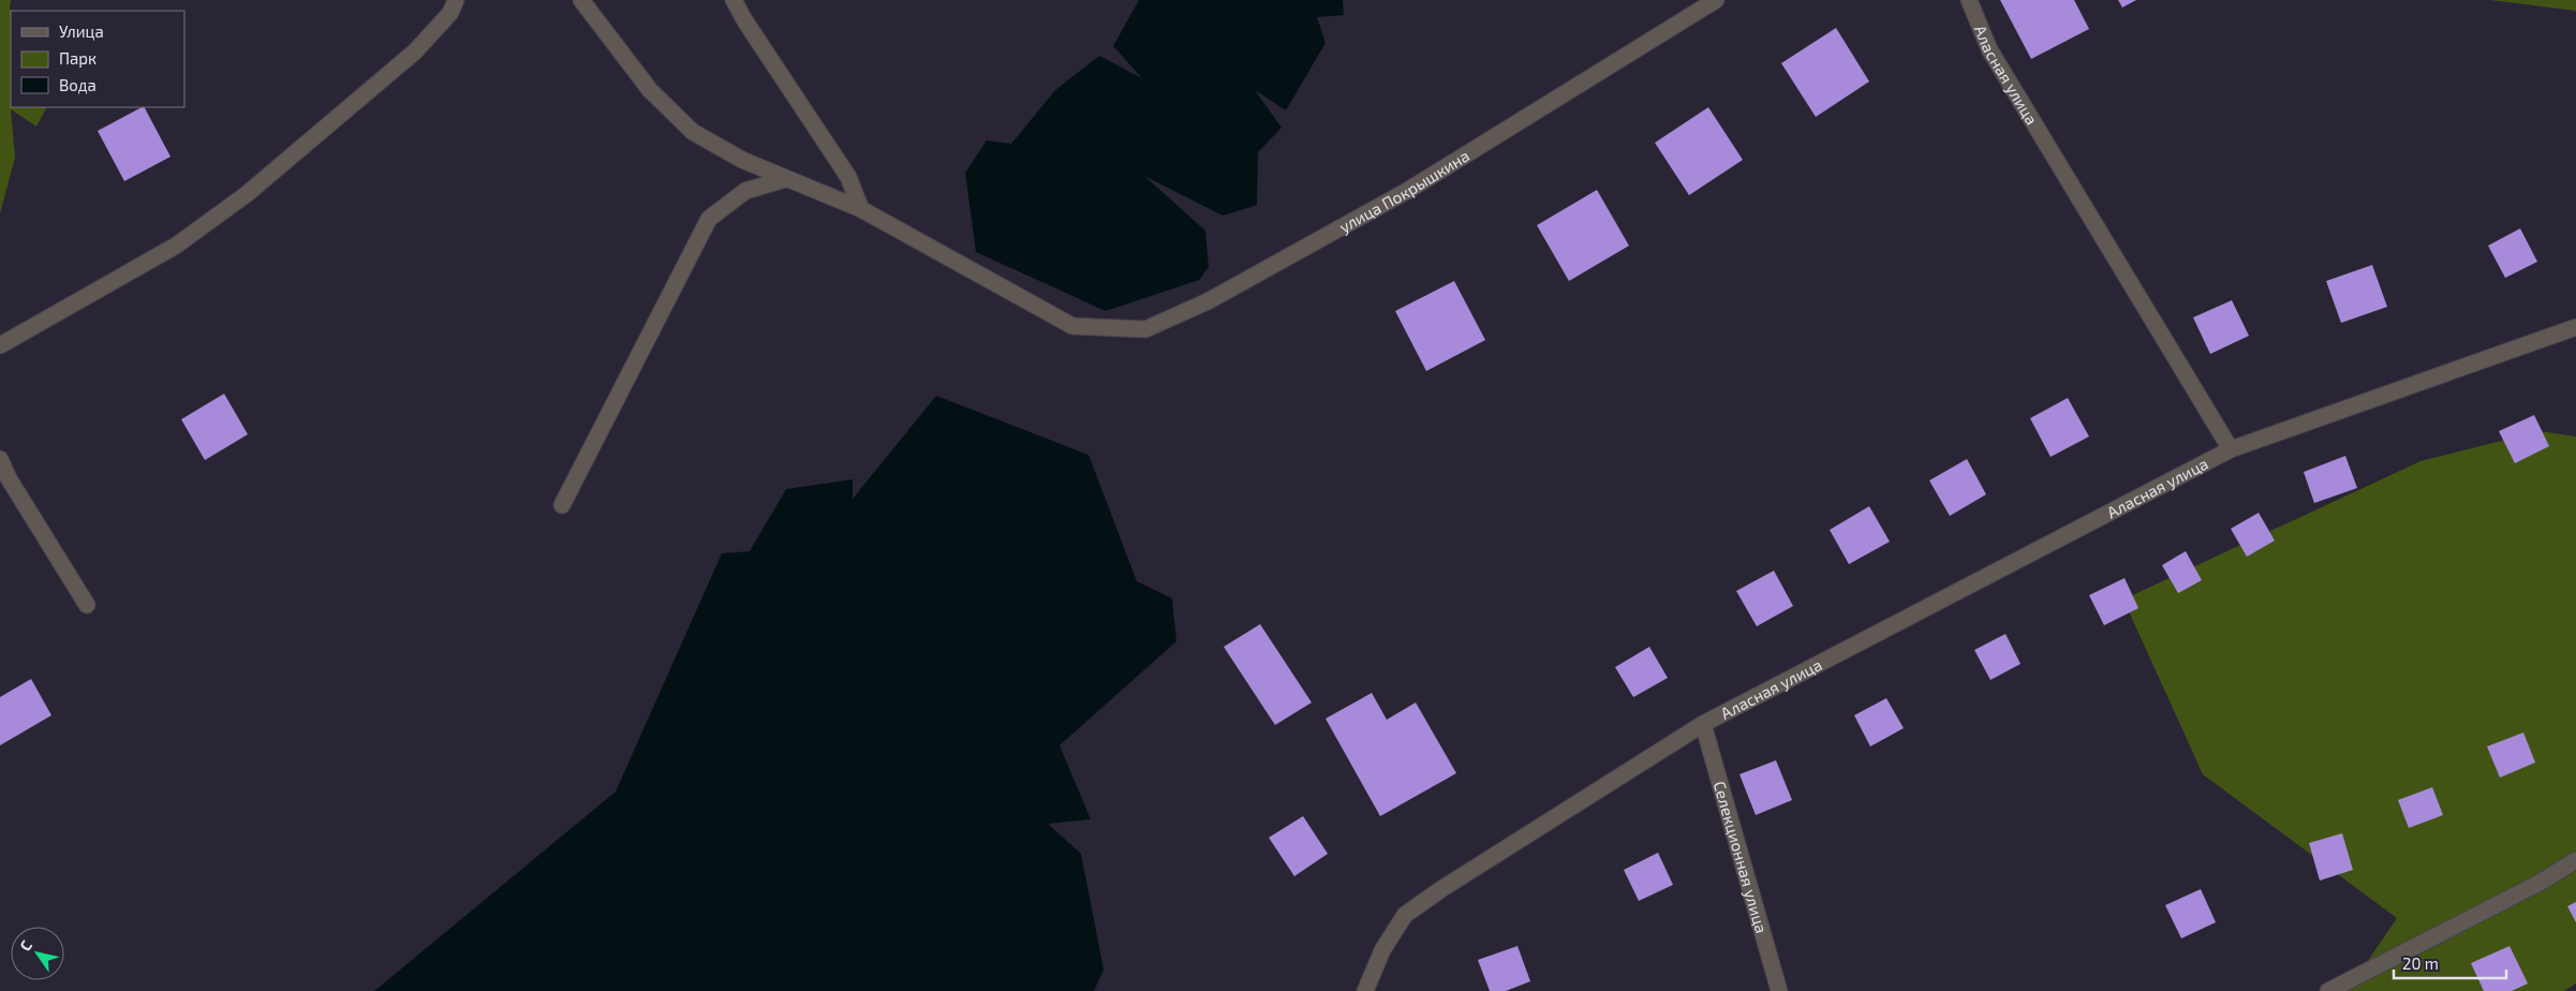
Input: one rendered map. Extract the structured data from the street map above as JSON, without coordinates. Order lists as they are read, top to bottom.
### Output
{
  "streets": {
    "street": ["Аласная улица", "улица Покрышкина", "Селекционная улица"]
  },
  "crossings": [
    ["Аласная улица", "Селекционная улица"]
  ],
  "legend": ["Улица", "Парк", "Вода"],
  "scale_bar": "20 m",
  "north": "top left"
}
